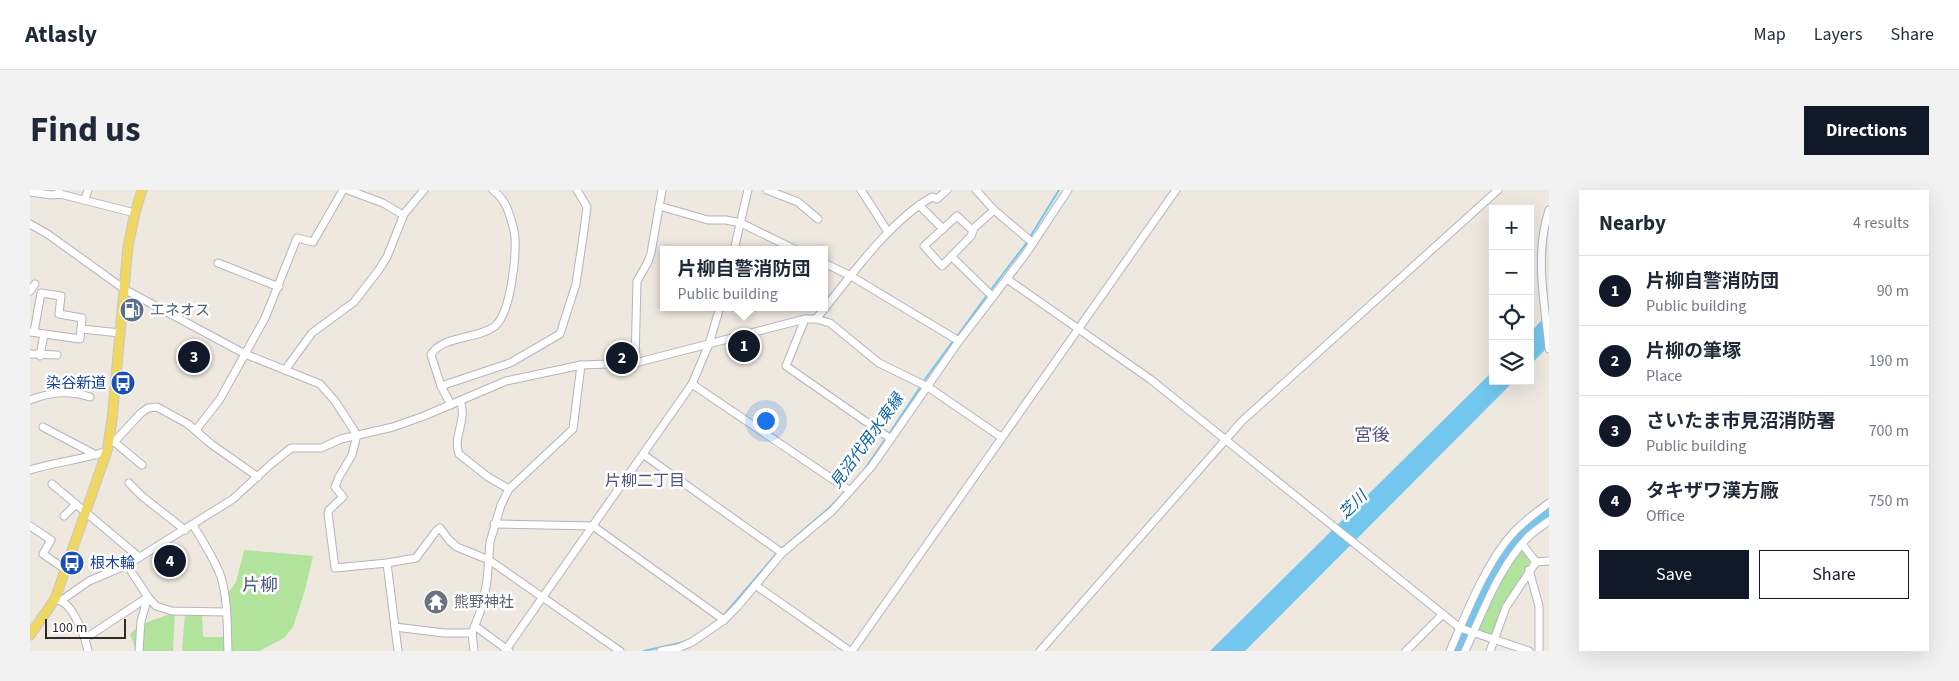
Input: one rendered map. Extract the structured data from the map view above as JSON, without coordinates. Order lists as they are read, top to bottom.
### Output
{
  "districts": ["宮後", "片柳二丁目", "片柳"],
  "water": ["見沼代用水東縁", "芝川"],
  "places": {
    "fuel station": ["エネオス"],
    "bus stop": ["染谷新道", "根木輪"],
    "temple": ["熊野神社"]
  },
  "scale_bar": "100 m",
  "page": {
    "header": "Atlasly",
    "nav": ["Map", "Layers", "Share"],
    "title": "Find us",
    "buttons": [
      "Directions",
      ["Save", "Share"]
    ],
    "heading": ["Nearby", "4 results"],
    "map_buttons": ["+", "−"],
    "popup": ["片柳自警消防団", "Public building"],
    "list": [
      {
        "mark": "1",
        "name": "片柳自警消防団",
        "note": "Public building",
        "value": "90 m"
      },
      {
        "mark": "2",
        "name": "片柳の筆塚",
        "note": "Place",
        "value": "190 m"
      },
      {
        "mark": "3",
        "name": "さいたま市見沼消防署",
        "note": "Public building",
        "value": "700 m"
      },
      {
        "mark": "4",
        "name": "タキザワ漢方廠",
        "note": "Office",
        "value": "750 m"
      }
    ],
    "pins": [
      "1",
      "3",
      "2",
      "4"
    ],
    "scale": "100 m"
  }
}
